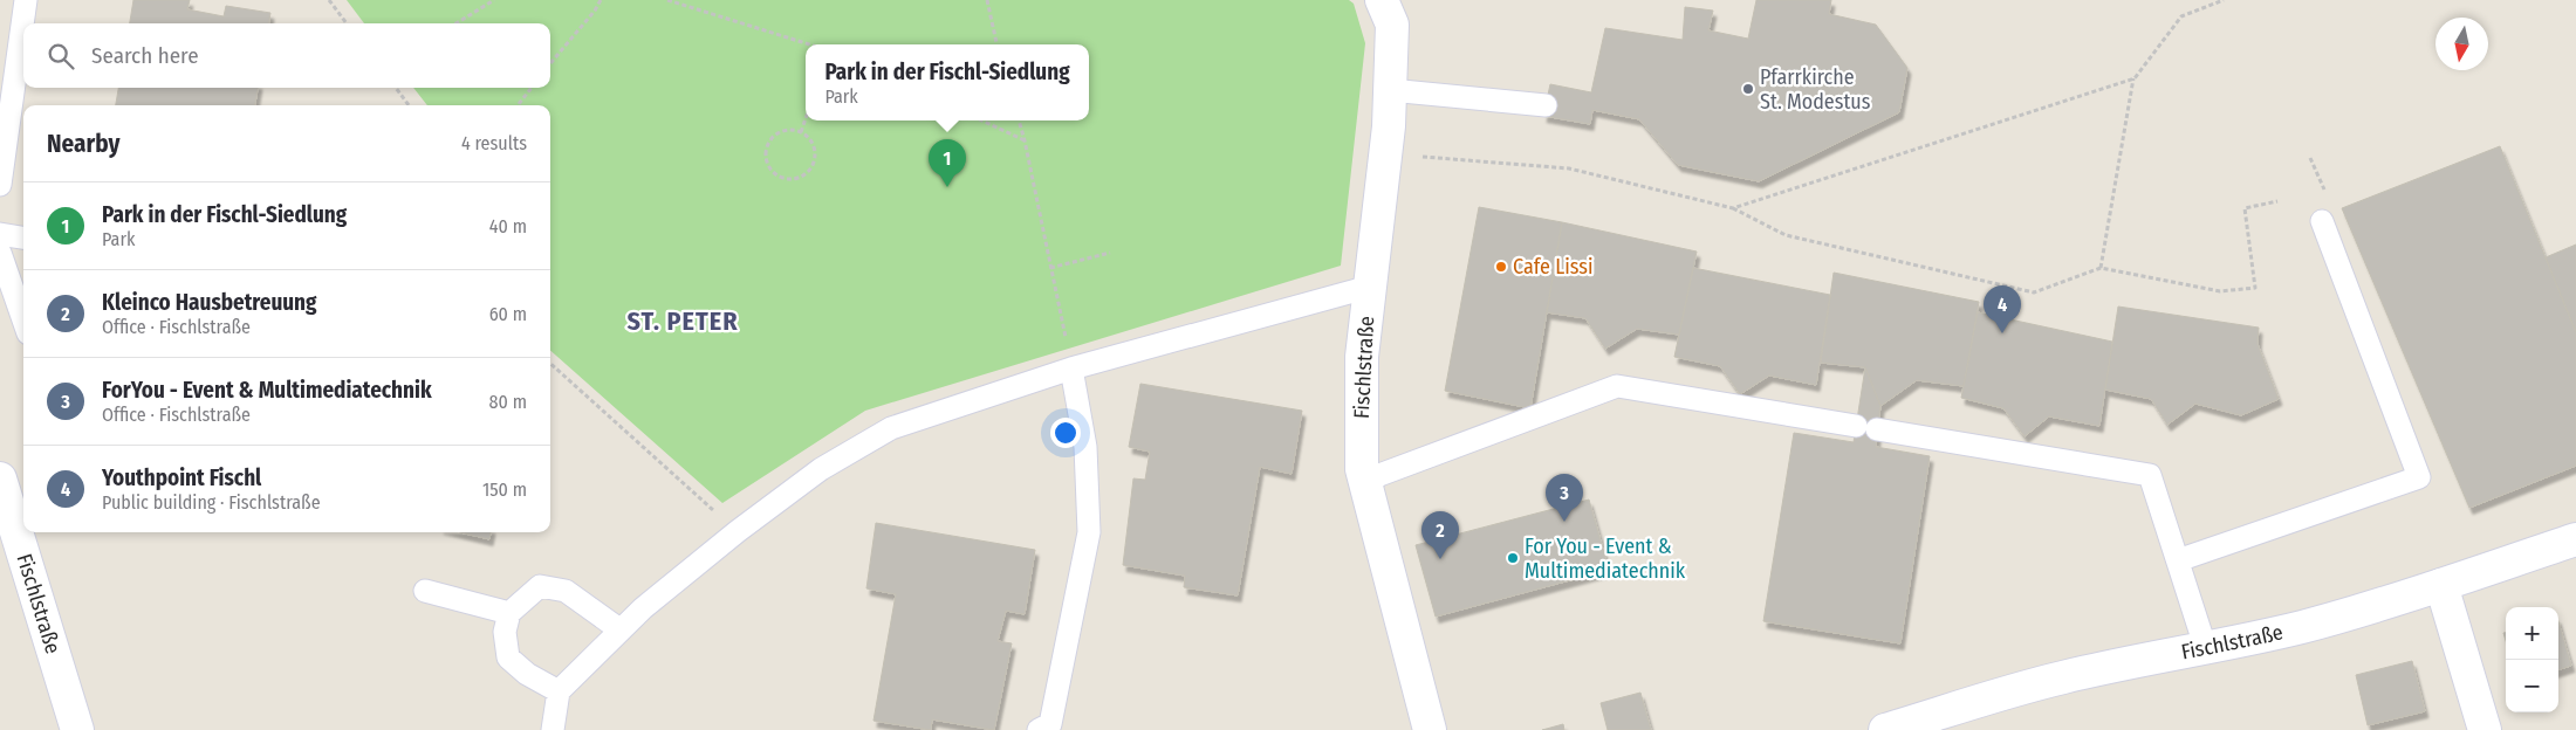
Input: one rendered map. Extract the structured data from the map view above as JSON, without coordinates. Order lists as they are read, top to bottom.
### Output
{
  "streets": {
    "street": ["Fischlstraße"]
  },
  "districts": ["ST. PETER"],
  "places": ["Pfarrkirche St. Modestus", "Cafe Lissi", "For You - Event & Multimediatechnik"],
  "north": "bottom",
  "page": {
    "search": "Search here",
    "popup": ["Park in der Fischl-Siedlung", "Park"],
    "heading": ["Nearby", "4 results"],
    "pins": [
      "1",
      "4",
      "3",
      "2"
    ],
    "list": [
      {
        "mark": "1",
        "name": "Park in der Fischl-Siedlung",
        "note": "Park",
        "value": "40 m"
      },
      {
        "mark": "2",
        "name": "Kleinco Hausbetreuung",
        "note": "Office · Fischlstraße",
        "value": "60 m"
      },
      {
        "mark": "3",
        "name": "ForYou - Event & Multimediatechnik",
        "note": "Office · Fischlstraße",
        "value": "80 m"
      },
      {
        "mark": "4",
        "name": "Youthpoint Fischl",
        "note": "Public building · Fischlstraße",
        "value": "150 m"
      }
    ],
    "map_buttons": ["+", "−"]
  }
}
